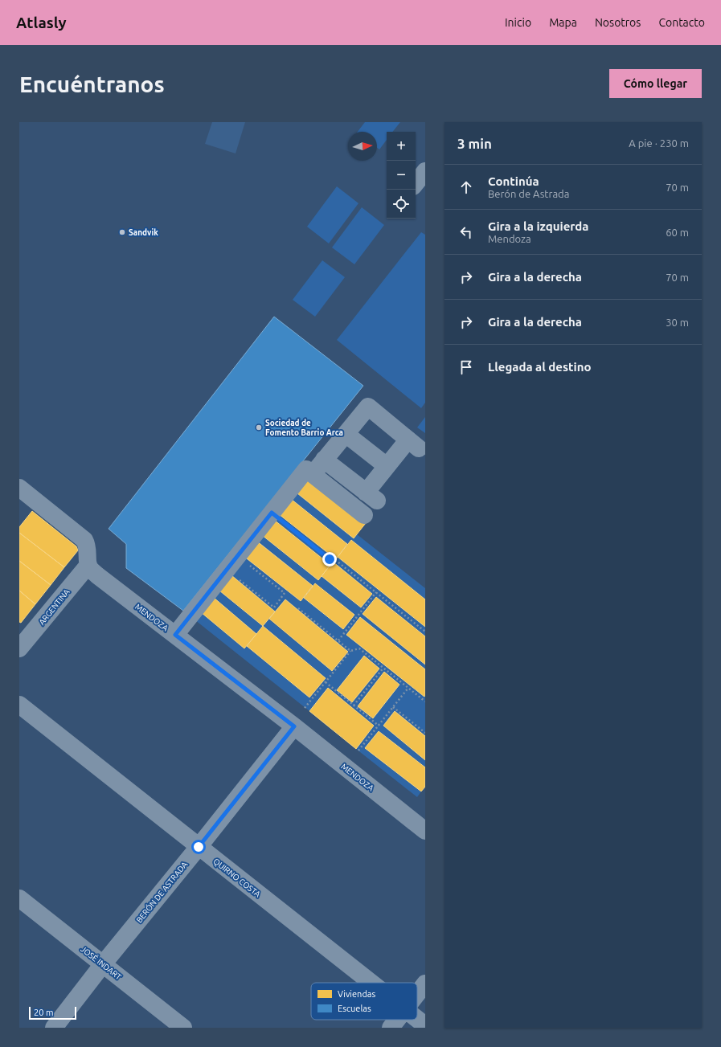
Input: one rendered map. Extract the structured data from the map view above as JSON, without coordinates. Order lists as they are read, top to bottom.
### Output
{
  "streets": {
    "street": [
      "ARGENTINA",
      "MENDOZA",
      "QUIRNO COSTA",
      "BERÓN DE ASTRADA",
      "JOSÉ INDART"
    ]
  },
  "crossings": [
    ["ARGENTINA", "MENDOZA"],
    ["MENDOZA", "BERÓN DE ASTRADA"],
    ["QUIRNO COSTA", "BERÓN DE ASTRADA"],
    ["BERÓN DE ASTRADA", "JOSÉ INDART"]
  ],
  "places": ["Sandvik", "Sociedad de Fomento Barrio Arca"],
  "legend": ["Viviendas", "Escuelas"],
  "scale_bar": "20 m",
  "north": "right",
  "page": {
    "header": "Atlasly",
    "nav": [
      "Inicio",
      "Mapa",
      "Nosotros",
      "Contacto"
    ],
    "buttons": "Cómo llegar",
    "title": "Encuéntranos",
    "heading": ["3 min", "A pie · 230 m"],
    "map_buttons": ["+", "−"],
    "list": [
      ["Continúa", "Berón de Astrada", "70 m"],
      ["Gira a la izquierda", "Mendoza", "60 m"],
      ["Gira a la derecha", "70 m"],
      ["Gira a la derecha", "30 m"],
      "Llegada al destino"
    ],
    "scale": "20 m"
  }
}
